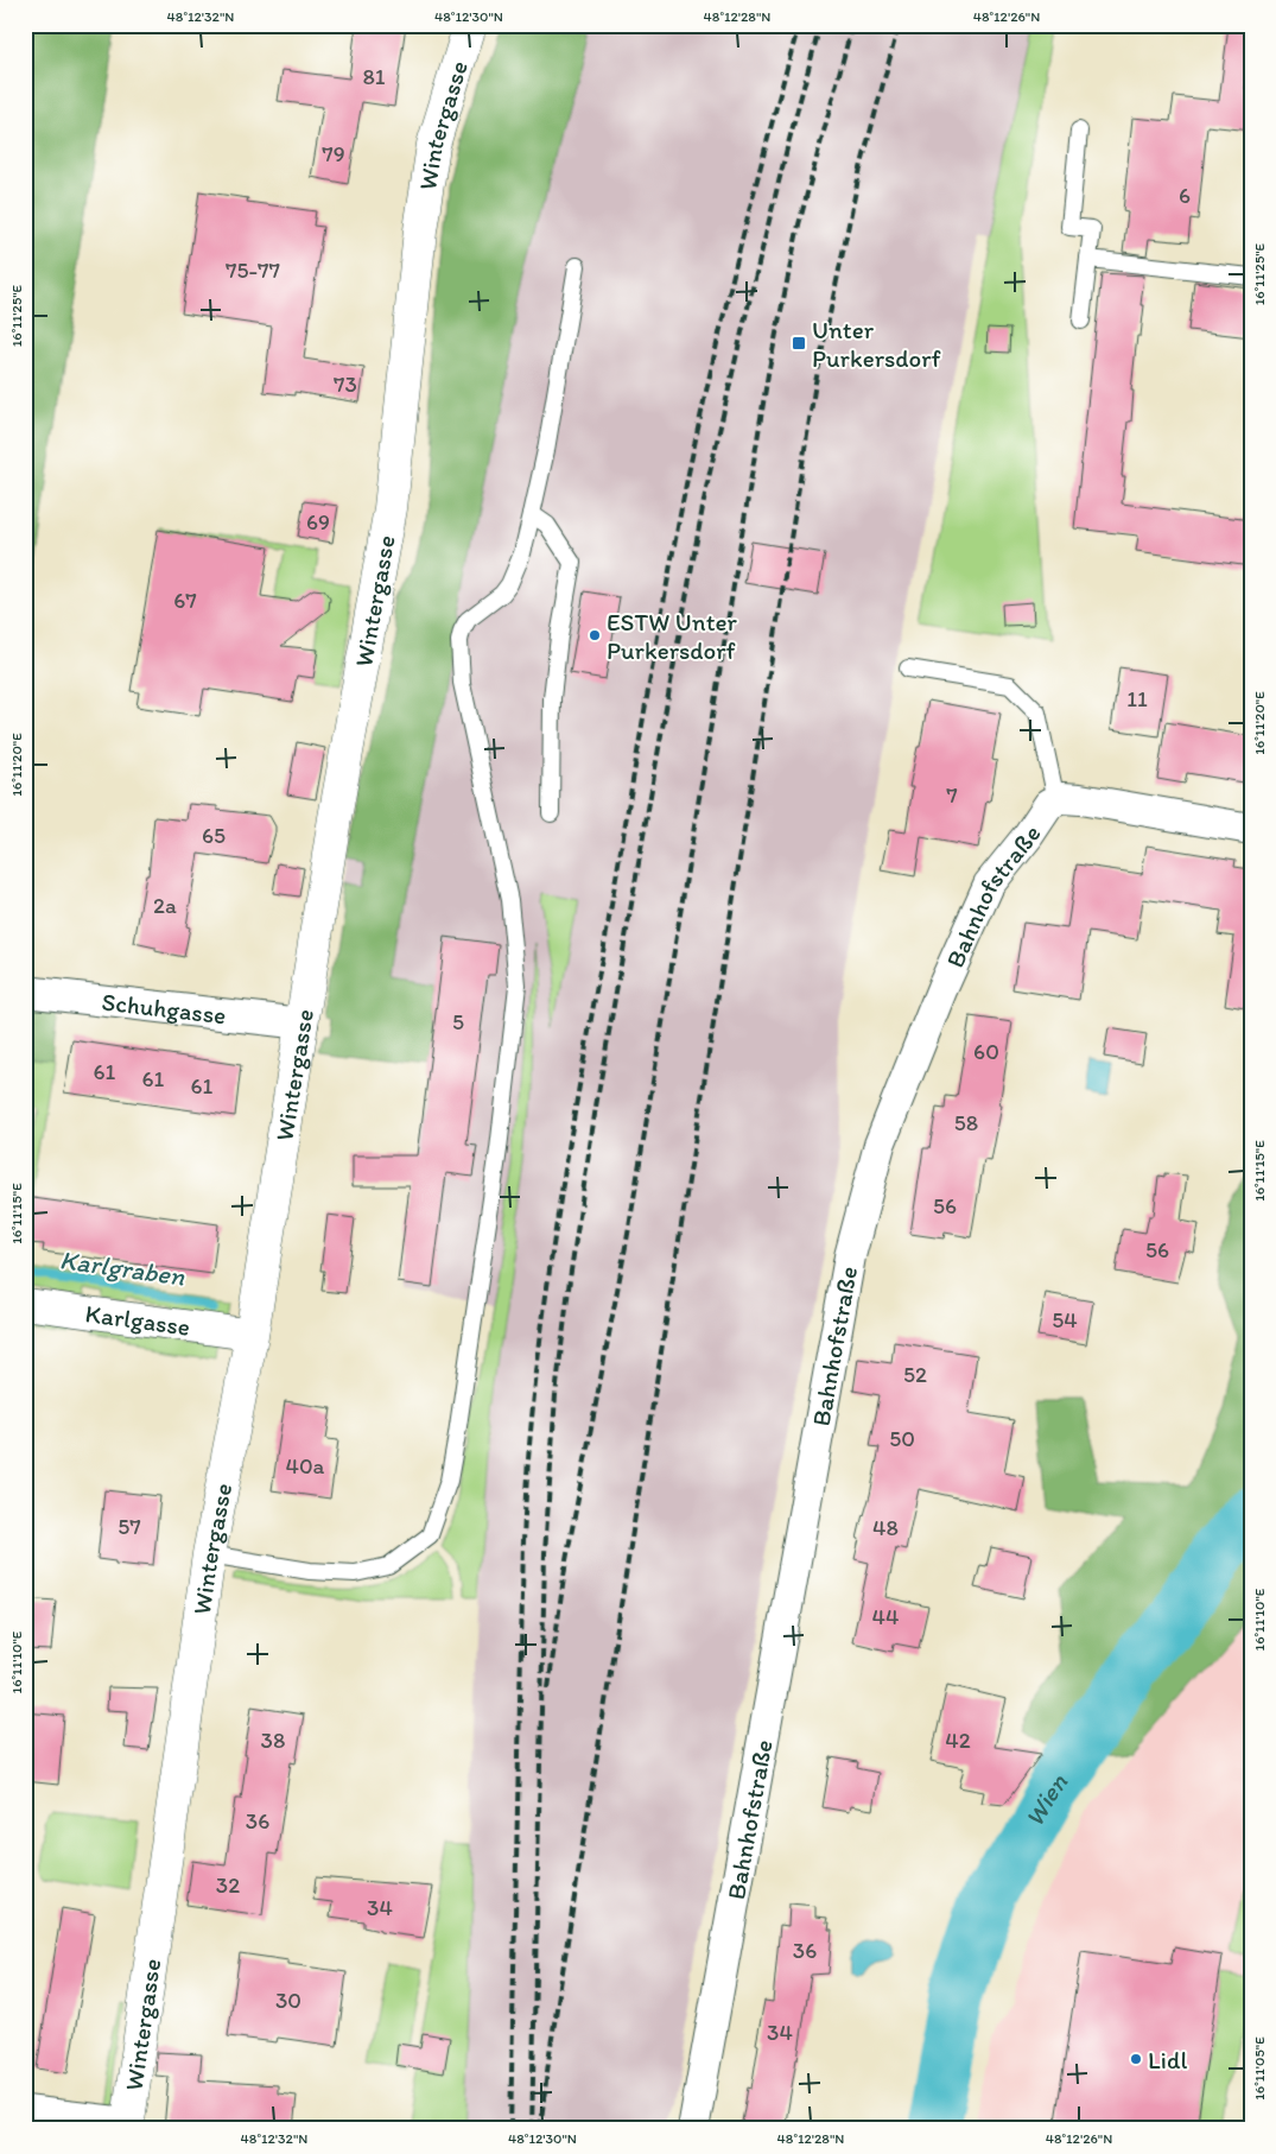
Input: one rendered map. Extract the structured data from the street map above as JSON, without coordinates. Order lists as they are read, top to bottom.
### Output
{
  "streets": {
    "street": [
      "Wintergasse",
      "Bahnhofstraße",
      "Schuhgasse",
      "Karlgasse"
    ]
  },
  "crossings": [
    ["Wintergasse", "Schuhgasse"],
    ["Wintergasse", "Karlgasse"]
  ],
  "water": ["Karlgraben", "Wien"],
  "places": {
    "transit": ["Unter Purkersdorf"],
    "other": ["ESTW Unter Purkersdorf", "Lidl"]
  },
  "house_numbers": [
    "81",
    "79",
    "6",
    "75-77",
    "73",
    "69",
    "67",
    "11",
    "7",
    "65",
    "2a",
    "5",
    "60",
    "61",
    "61",
    "61",
    "58",
    "56",
    "56",
    "54",
    "52",
    "50",
    "40a",
    "57",
    "48",
    "44",
    "38",
    "42",
    "36",
    "32",
    "34",
    "36",
    "30",
    "34"
  ],
  "coordinates": [
    "48°12'32\"N",
    "48°12'30\"N",
    "48°12'28\"N",
    "48°12'26\"N",
    "16°11'25\"E",
    "16°11'20\"E",
    "16°11'15\"E",
    "16°11'10\"E",
    "16°11'05\"E"
  ]
}
